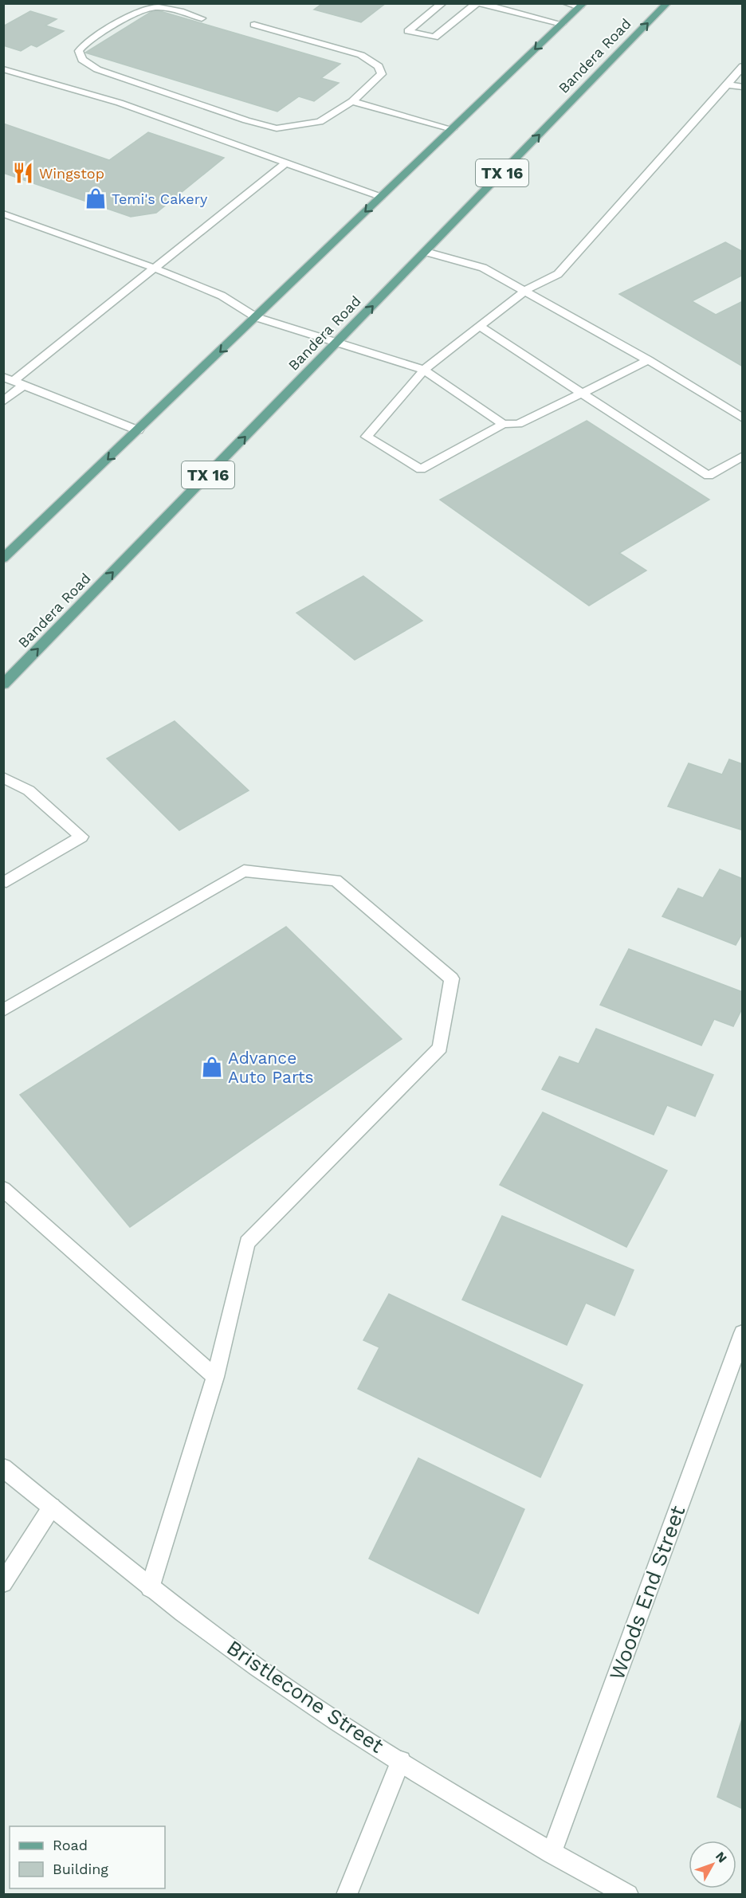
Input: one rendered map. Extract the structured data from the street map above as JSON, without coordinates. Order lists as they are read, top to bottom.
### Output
{
  "streets": {
    "main road": ["Bandera Road", "TX 16"],
    "street": ["Woods End Street", "Bristlecone Street"]
  },
  "crossings": [
    ["Woods End Street", "Bristlecone Street"]
  ],
  "places": {
    "restaurant": ["Wingstop"],
    "shop": ["Temi's Cakery", "Advance Auto Parts"]
  },
  "legend": ["Road", "Building"],
  "north": "top right"
}
